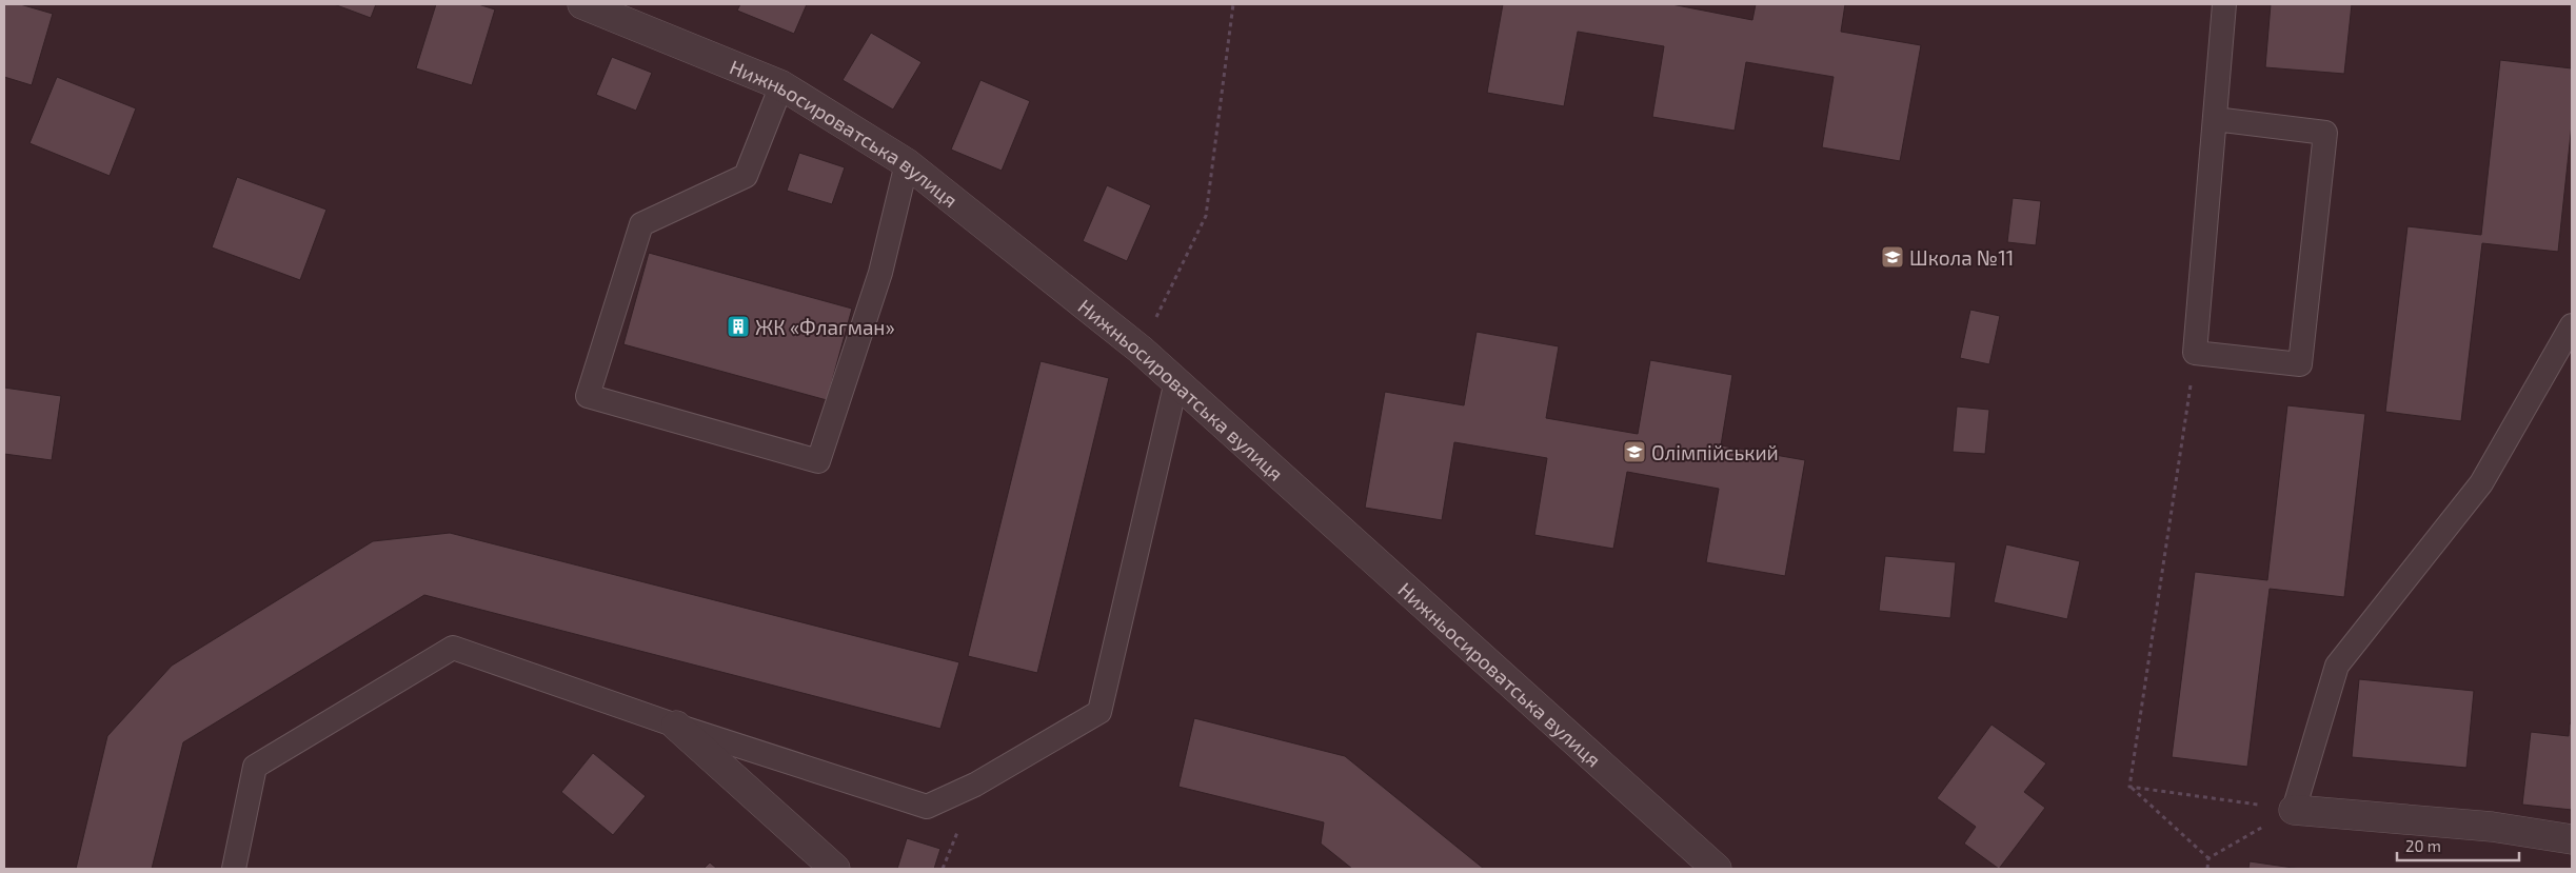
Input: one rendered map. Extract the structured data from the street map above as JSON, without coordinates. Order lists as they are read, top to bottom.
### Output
{
  "streets": {
    "street": ["Нижньосироватська вулиця"]
  },
  "places": {
    "school or university": ["Школа №11", "Олімпійський"],
    "building": ["ЖК «Флагман»"]
  },
  "scale_bar": "20 m"
}
